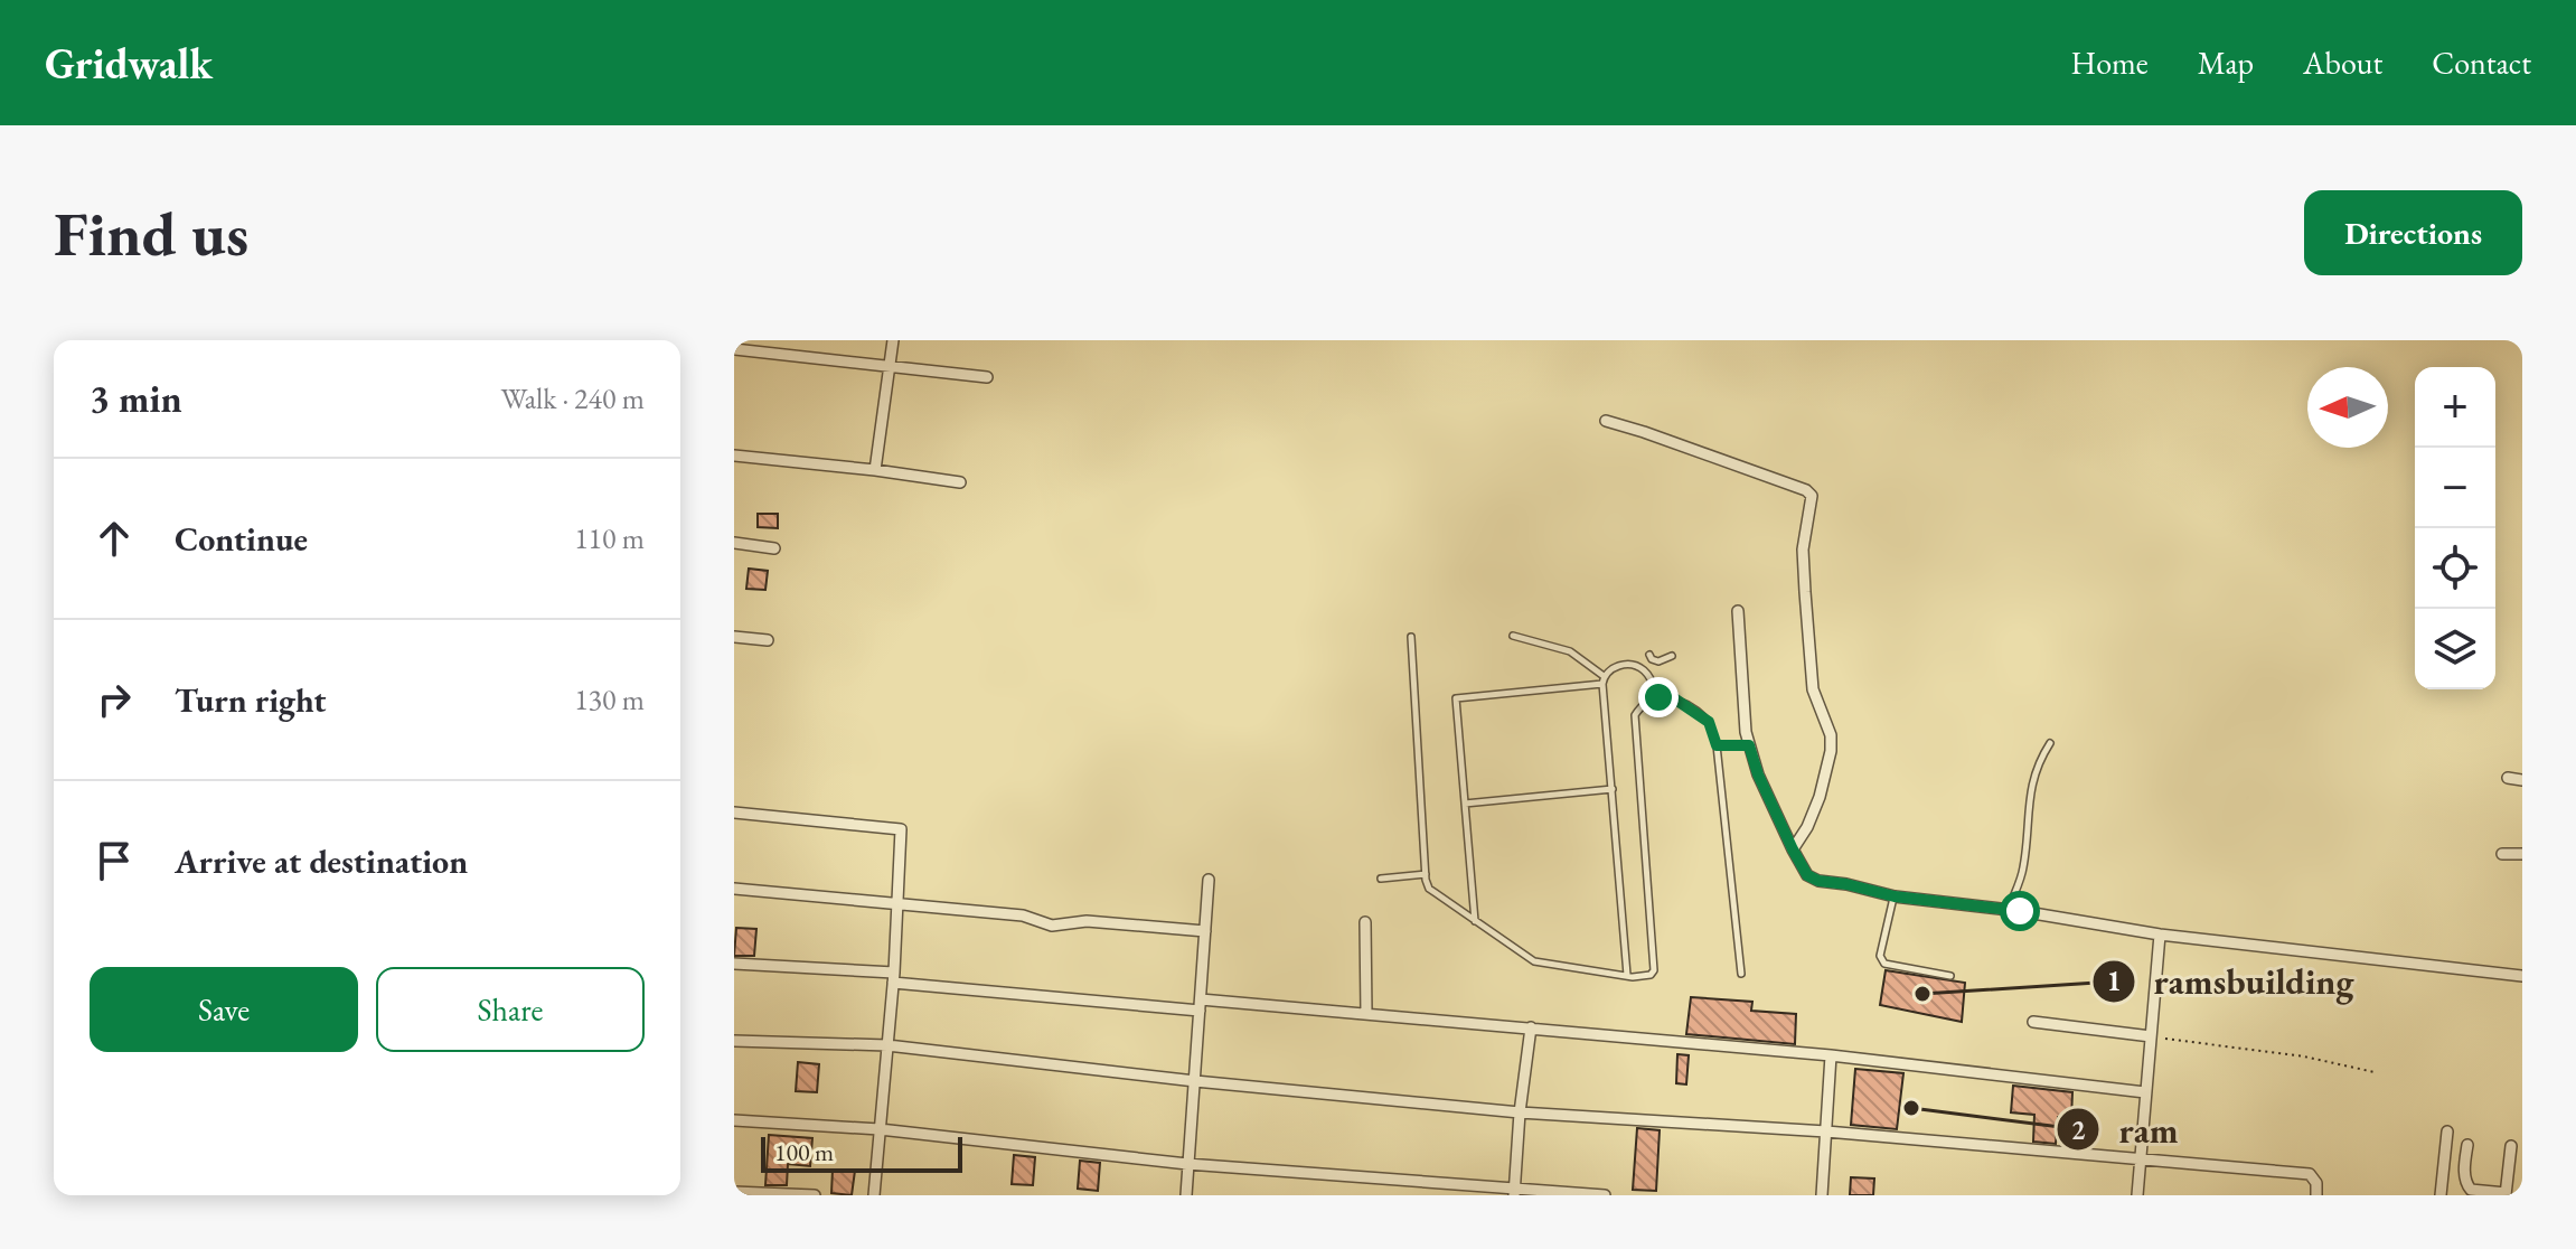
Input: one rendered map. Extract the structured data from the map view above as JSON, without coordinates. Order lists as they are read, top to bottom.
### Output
{
  "places": ["ramsbuilding", "ram"],
  "scale_bar": "100 m",
  "north": "left",
  "page": {
    "header": "Gridwalk",
    "nav": [
      "Home",
      "Map",
      "About",
      "Contact"
    ],
    "buttons": [
      "Directions",
      ["Save", "Share"]
    ],
    "title": "Find us",
    "heading": ["3 min", "Walk · 240 m"],
    "map_buttons": ["+", "−"],
    "list": [
      ["Continue", "110 m"],
      ["Turn right", "130 m"],
      "Arrive at destination"
    ],
    "scale": "100 m"
  }
}
